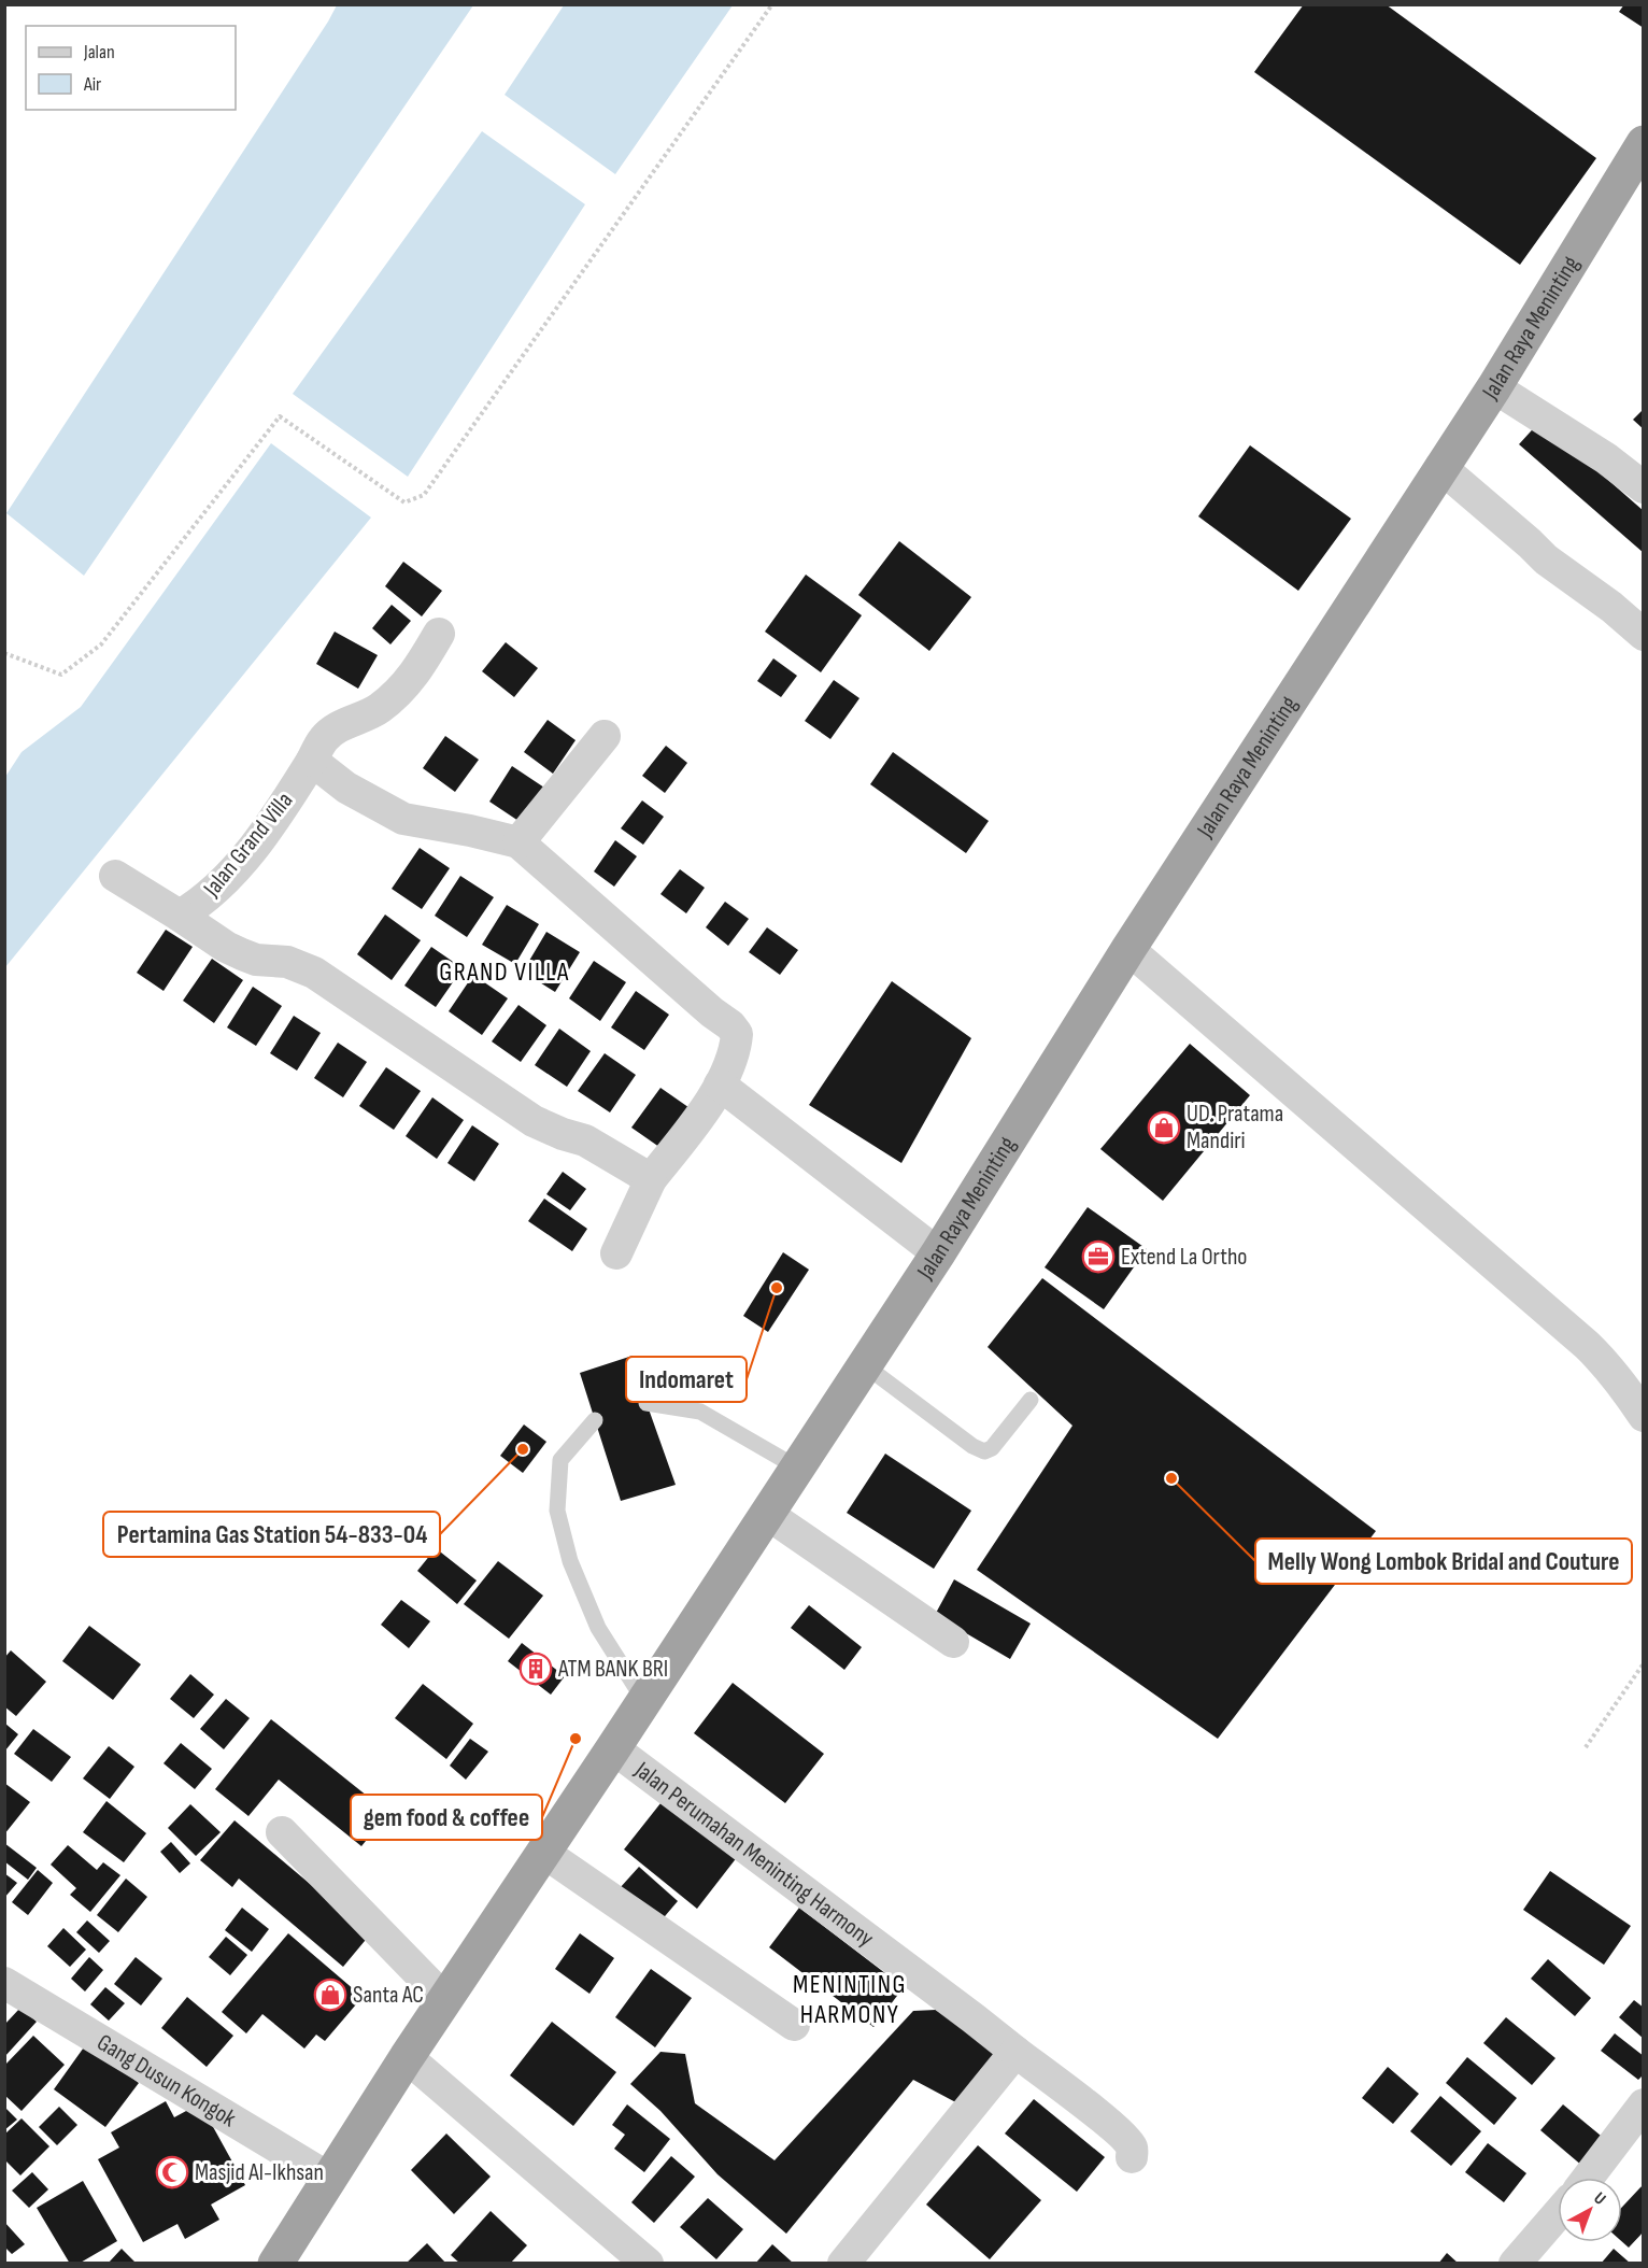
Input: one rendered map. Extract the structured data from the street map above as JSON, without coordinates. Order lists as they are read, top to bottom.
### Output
{
  "streets": {
    "highway": ["Jalan Raya Meninting"],
    "street": ["Jalan Grand Villa", "Jalan Perumahan Meninting Harmony", "Gang Dusun Kongok"]
  },
  "crossings": [
    ["Jalan Raya Meninting", "Jalan Perumahan Meninting Harmony"],
    ["Jalan Raya Meninting", "Gang Dusun Kongok"]
  ],
  "districts": ["GRAND VILLA", "MENINTING HARMONY"],
  "places": {
    "shop": ["UD. Pratama Mandiri", "Santa AC"],
    "office": ["Extend La Ortho"],
    "other": [
      "Indomaret",
      "Pertamina Gas Station 54-833-04",
      "Melly Wong Lombok Bridal and Couture",
      "gem food & coffee"
    ],
    "building": ["ATM BANK BRI"],
    "mosque": ["Masjid Al-Ikhsan"]
  },
  "legend": ["Jalan", "Air"],
  "north": "top right"
}
